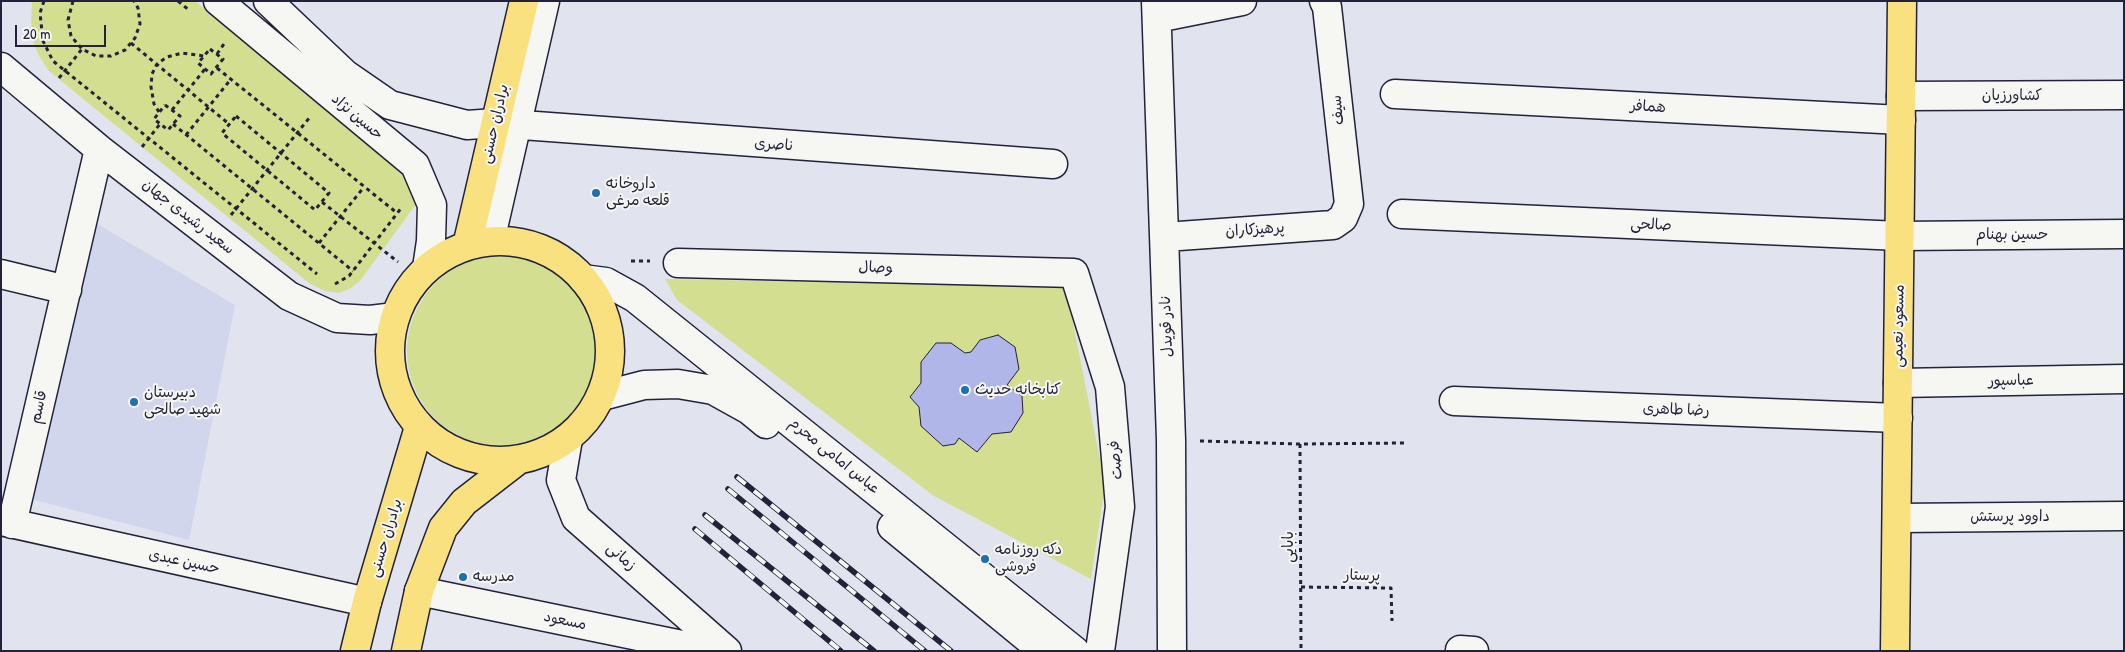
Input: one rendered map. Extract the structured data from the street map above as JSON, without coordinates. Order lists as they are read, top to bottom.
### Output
{
  "streets": {
    "main road": ["برادران حسنی", "مسعود نعیمی"],
    "street": [
      "کشاورزیان",
      "همافر",
      "سیف",
      "حسین نژاد",
      "ناصری",
      "سعید رشیدی جهان",
      "صالحی",
      "پرهیزکاران",
      "حسین بهنام",
      "وصال",
      "نادر قویدل",
      "عباسپور",
      "قاسم",
      "رضا طاهری",
      "عباس امامی محرم",
      "فرصت",
      "داوود پرستش",
      "زمانی",
      "حسین عبدی",
      "مسعود"
    ],
    "path": ["بابایی", "پرستار"]
  },
  "crossings": [
    ["کشاورزیان", "همافر"],
    ["کشاورزیان", "مسعود نعیمی"],
    ["همافر", "مسعود نعیمی"],
    ["سیف", "پرهیزکاران"],
    ["برادران حسنی", "ناصری"],
    ["برادران حسنی", "حسین عبدی"],
    ["سعید رشیدی جهان", "قاسم"],
    ["صالحی", "حسین بهنام"],
    ["صالحی", "مسعود نعیمی"],
    ["پرهیزکاران", "نادر قویدل"],
    ["حسین بهنام", "مسعود نعیمی"],
    ["وصال", "فرصت"],
    ["مسعود نعیمی", "عباسپور"],
    ["مسعود نعیمی", "رضا طاهری"],
    ["مسعود نعیمی", "داوود پرستش"],
    ["قاسم", "حسین عبدی"],
    ["بابایی", "پرستار"]
  ],
  "places": [
    "داروخانه قلعه مرغی",
    "کتابخانه حدیث",
    "دبیرستان شهید صالحی",
    "دکه روزنامه فروشی",
    "مدرسه"
  ],
  "scale_bar": "20 m"
}
